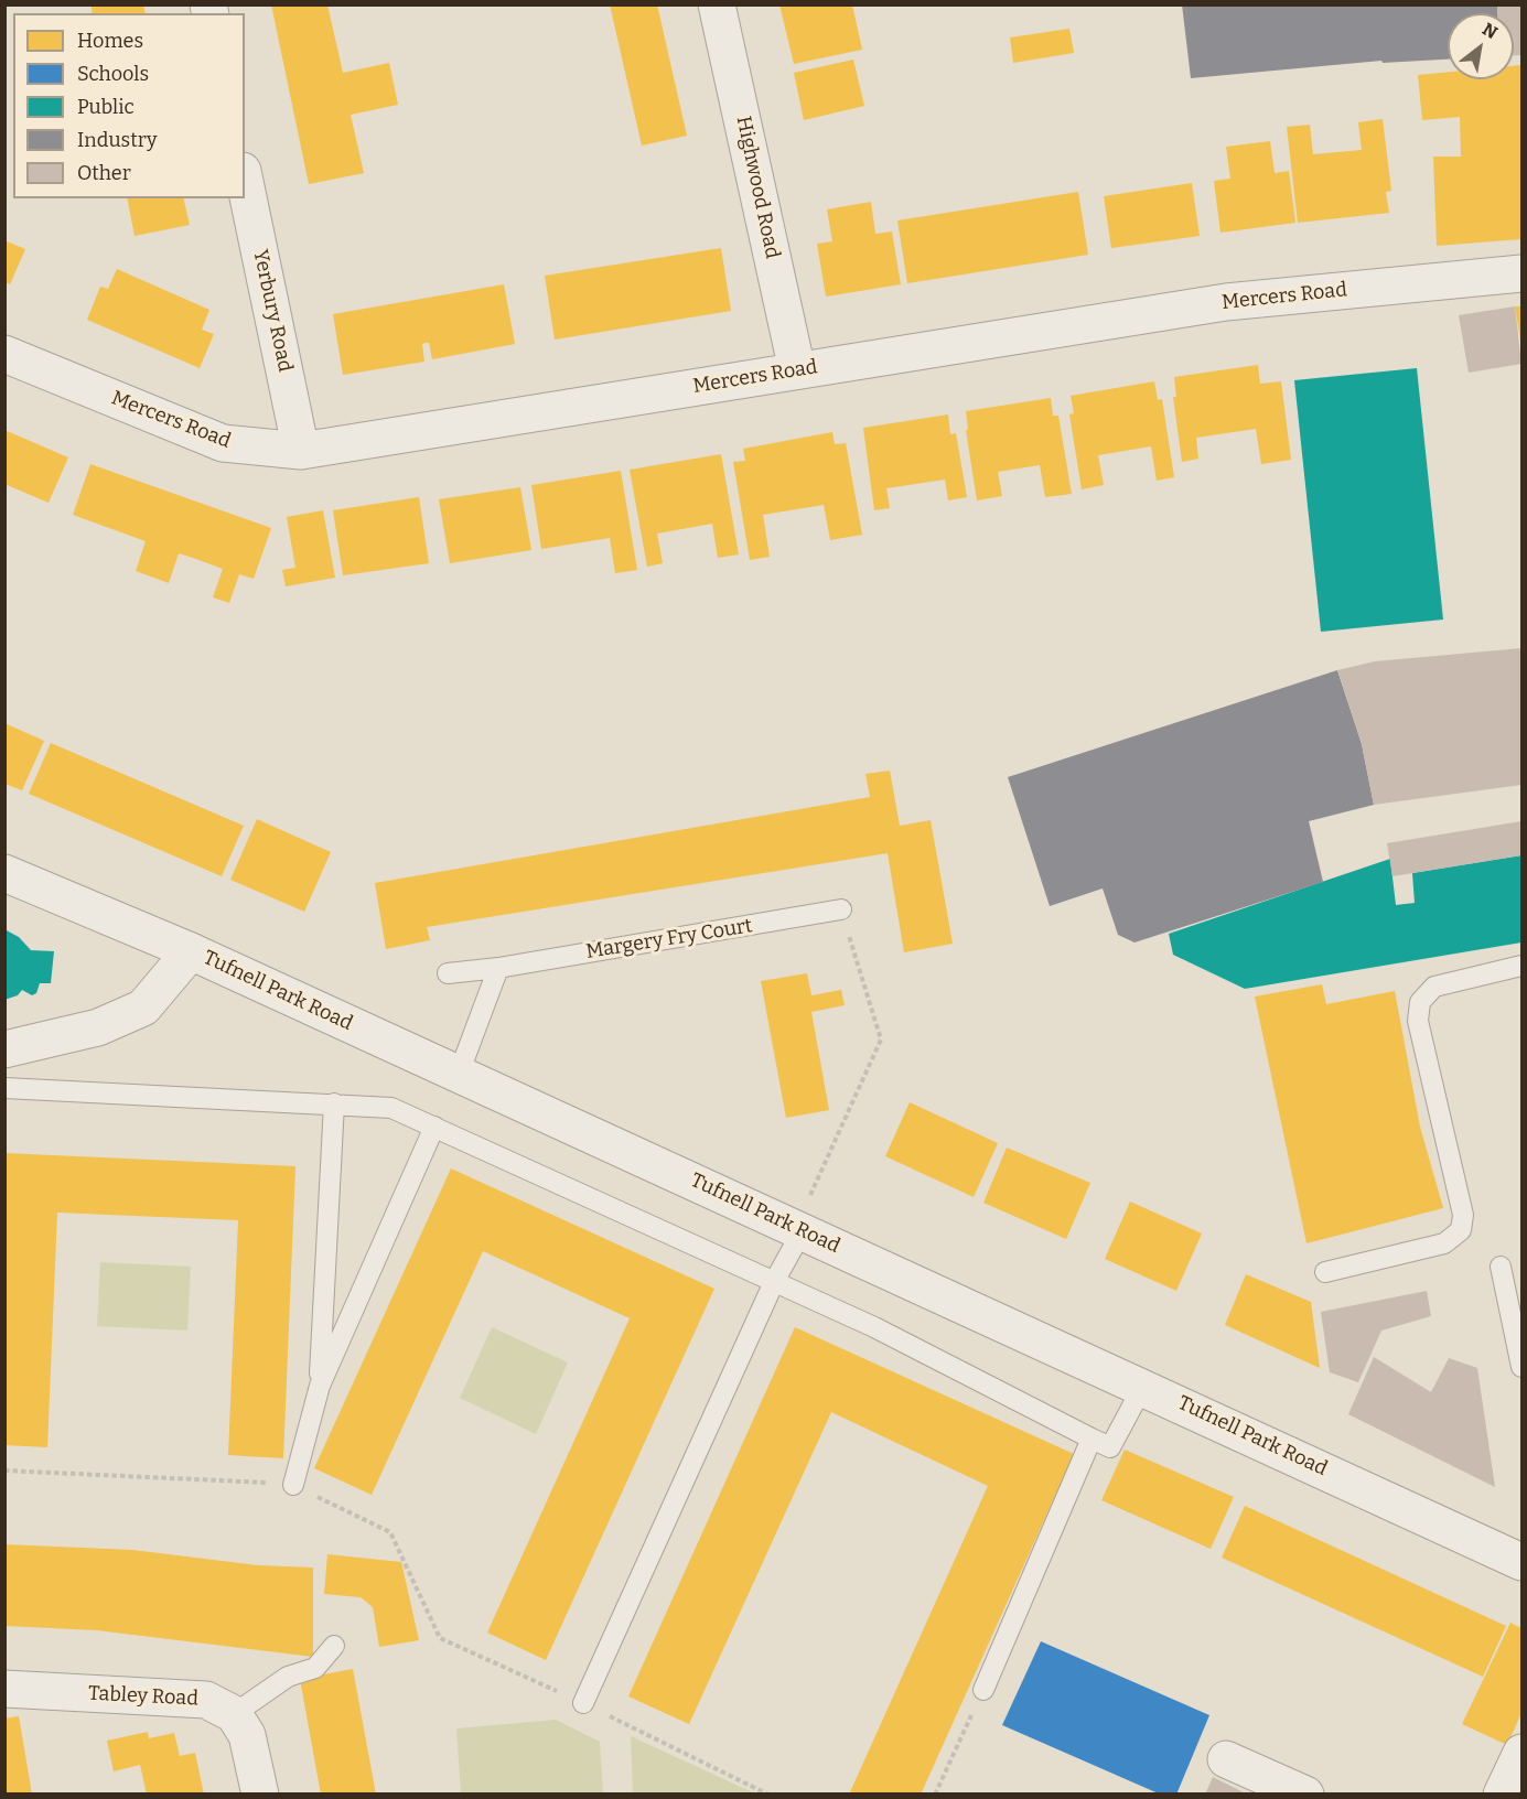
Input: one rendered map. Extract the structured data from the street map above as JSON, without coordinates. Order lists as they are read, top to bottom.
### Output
{
  "streets": {
    "street": [
      "Highwood Road",
      "Mercers Road",
      "Yerbury Road",
      "Tufnell Park Road",
      "Tabley Road"
    ],
    "lane": ["Margery Fry Court"]
  },
  "crossings": [
    ["Highwood Road", "Mercers Road"],
    ["Mercers Road", "Yerbury Road"]
  ],
  "legend": [
    "Homes",
    "Schools",
    "Public",
    "Industry",
    "Other"
  ],
  "north": "top right"
}
